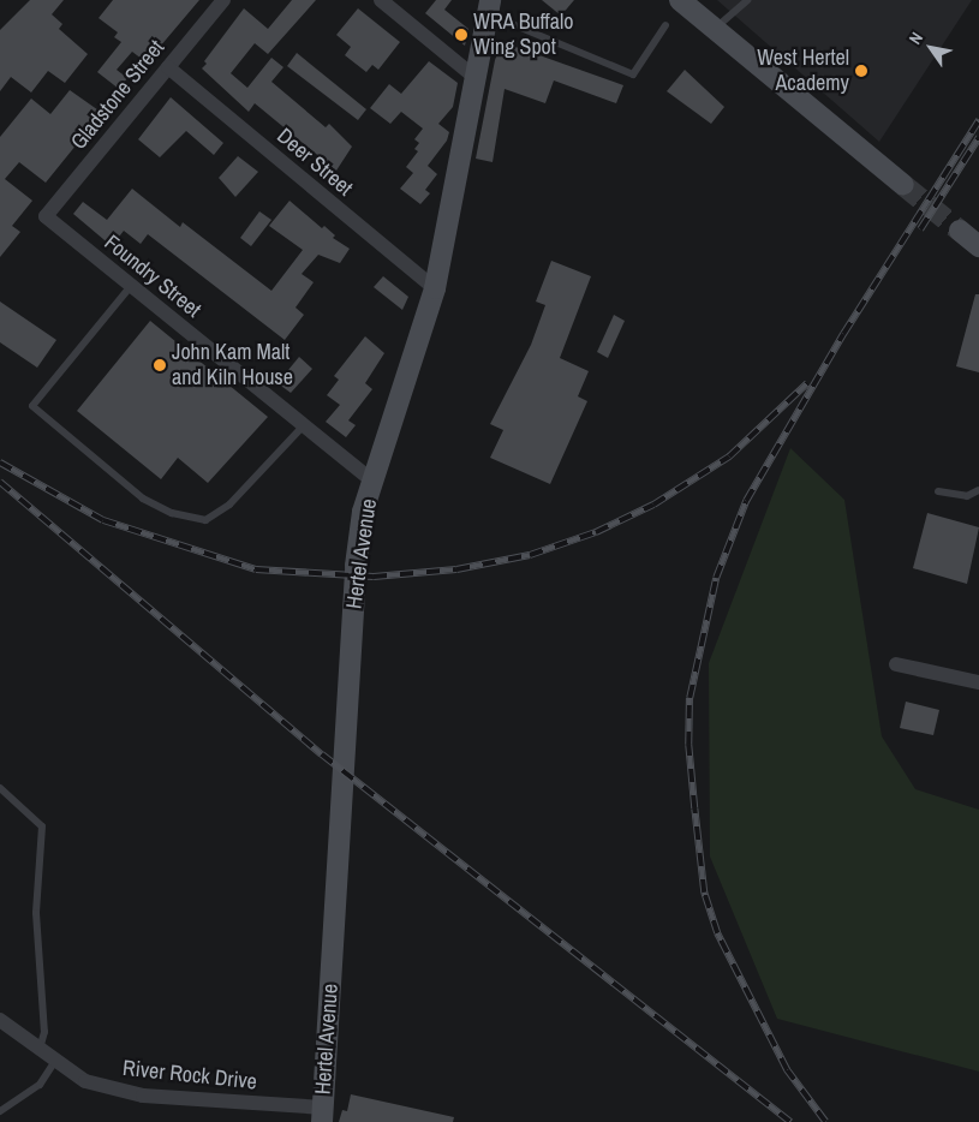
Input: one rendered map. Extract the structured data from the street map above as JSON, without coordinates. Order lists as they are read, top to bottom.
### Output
{
  "streets": {
    "street": [
      "Gladstone Street",
      "Deer Street",
      "Foundry Street",
      "Hertel Avenue",
      "River Rock Drive"
    ]
  },
  "crossings": [
    ["Gladstone Street", "Deer Street"],
    ["Gladstone Street", "Foundry Street"],
    ["Deer Street", "Hertel Avenue"],
    ["Foundry Street", "Hertel Avenue"],
    ["Hertel Avenue", "River Rock Drive"]
  ],
  "places": ["WRA Buffalo Wing Spot", "West Hertel Academy", "John Kam Malt and Kiln House"],
  "north": "top left"
}
